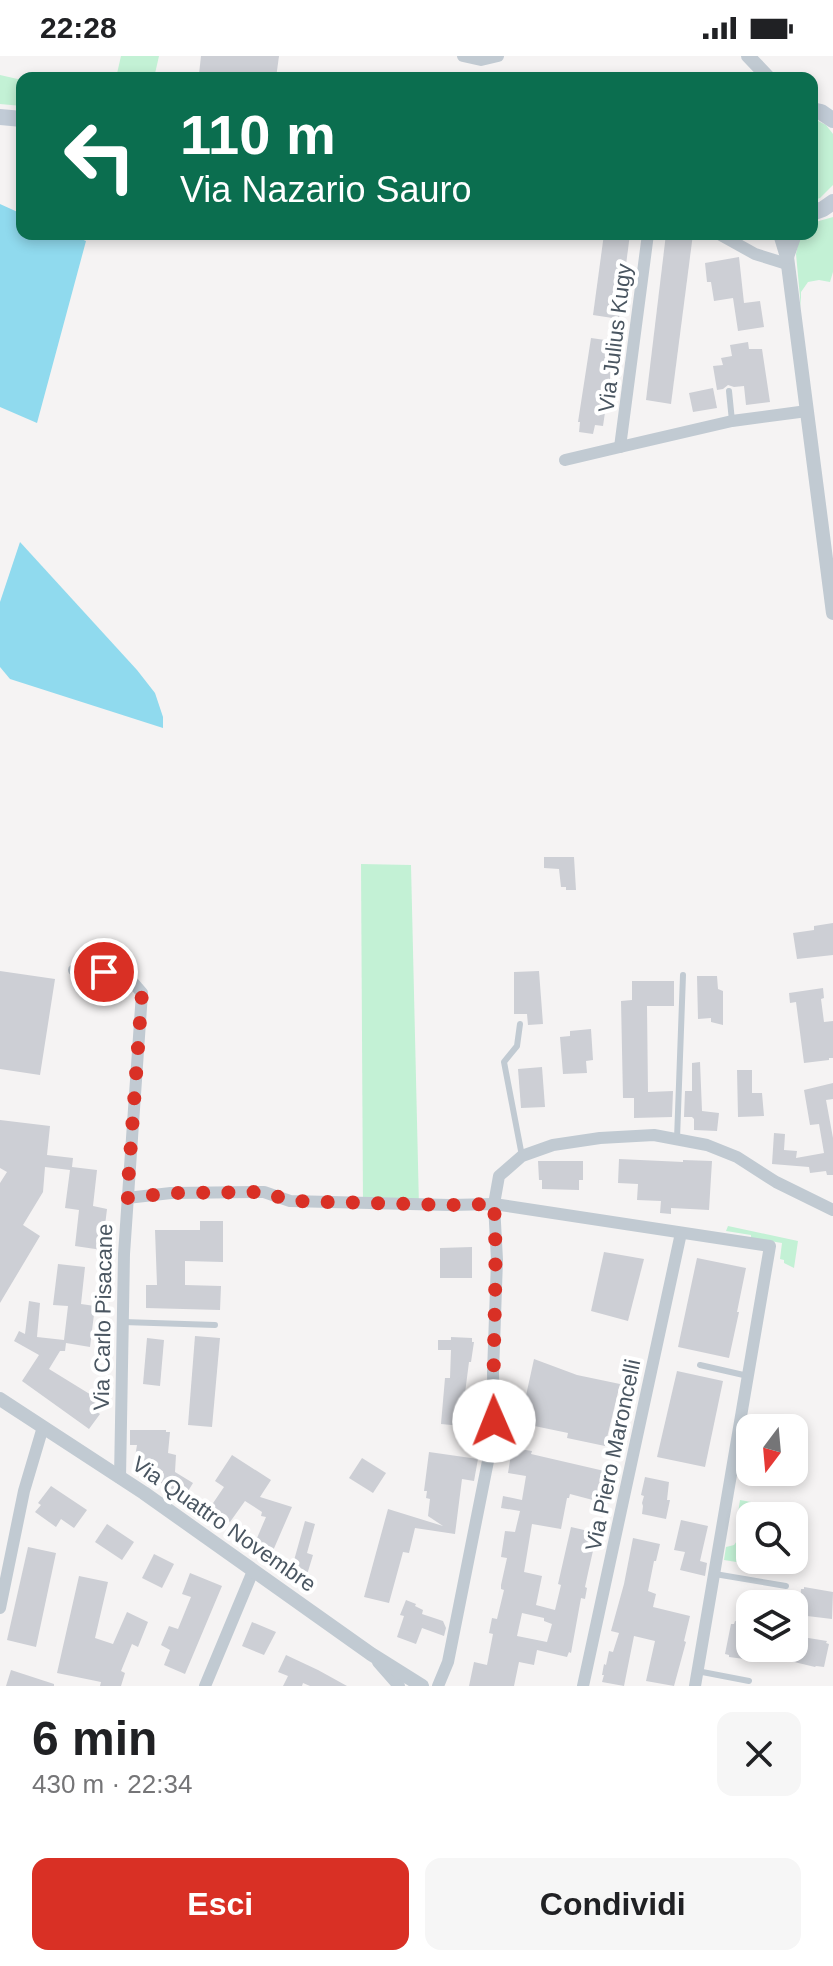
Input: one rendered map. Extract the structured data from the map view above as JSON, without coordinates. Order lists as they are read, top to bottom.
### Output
{
  "streets": {
    "street": [
      "Via Julius Kugy",
      "Via Carlo Pisacane",
      "Via Piero Maroncelli",
      "Via Quattro Novembre"
    ]
  },
  "crossings": [
    ["Via Carlo Pisacane", "Via Quattro Novembre"]
  ],
  "north": "bottom",
  "page": {
    "status": "22:28",
    "turn": ["110 m", "Via Nazario Sauro"],
    "heading": ["6 min", "430 m · 22:34"],
    "buttons": ["Esci", "Condividi"]
  }
}
